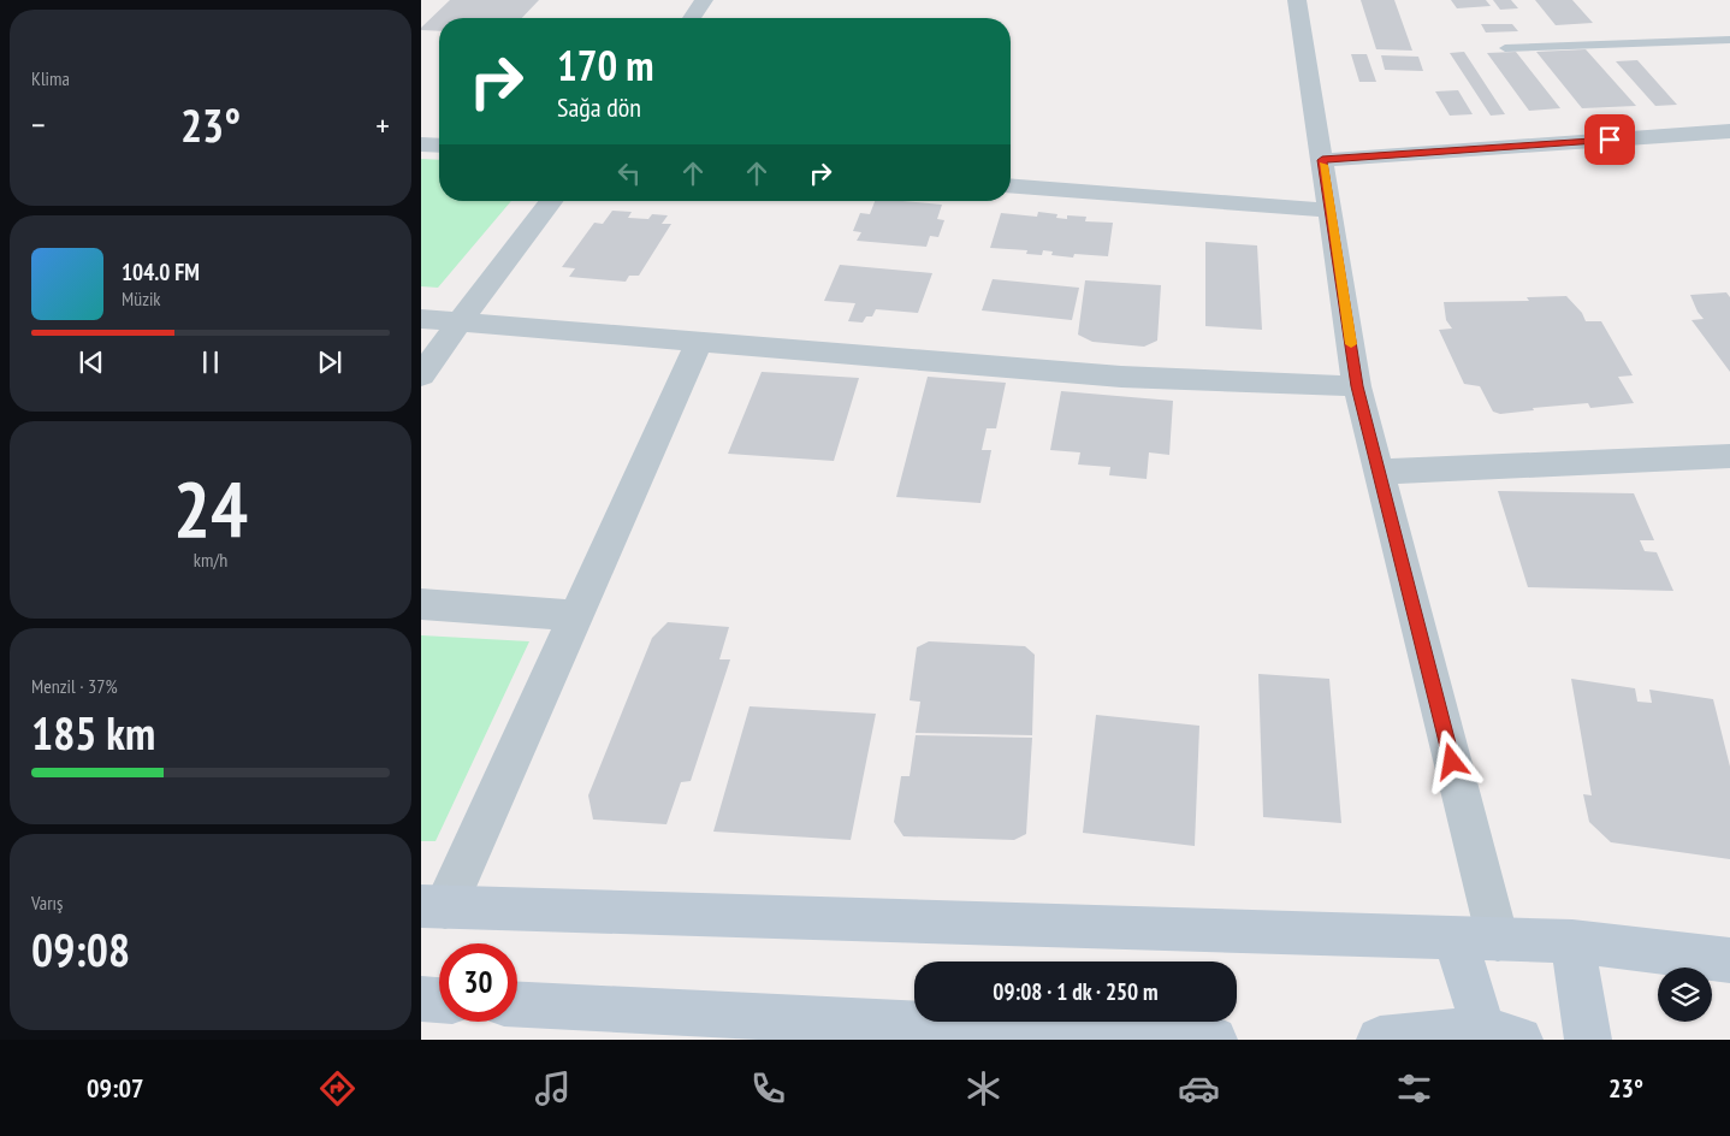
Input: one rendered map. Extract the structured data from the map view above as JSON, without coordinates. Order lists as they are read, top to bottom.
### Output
{
  "page": {
    "tile": [
      "Klima",
      ["24", "km/h"],
      ["Menzil · 37%", "185 km"],
      ["Varış", "09:08"]
    ],
    "turn": ["170 m", "Sağa dön"],
    "heat": ["−", "23°", "+"],
    "song": ["104.0 FM", "Müzik"],
    "limit": "30",
    "trip": "09:08 · 1 dk · 250 m",
    "tabs": ["09:07", "23°"]
  }
}
